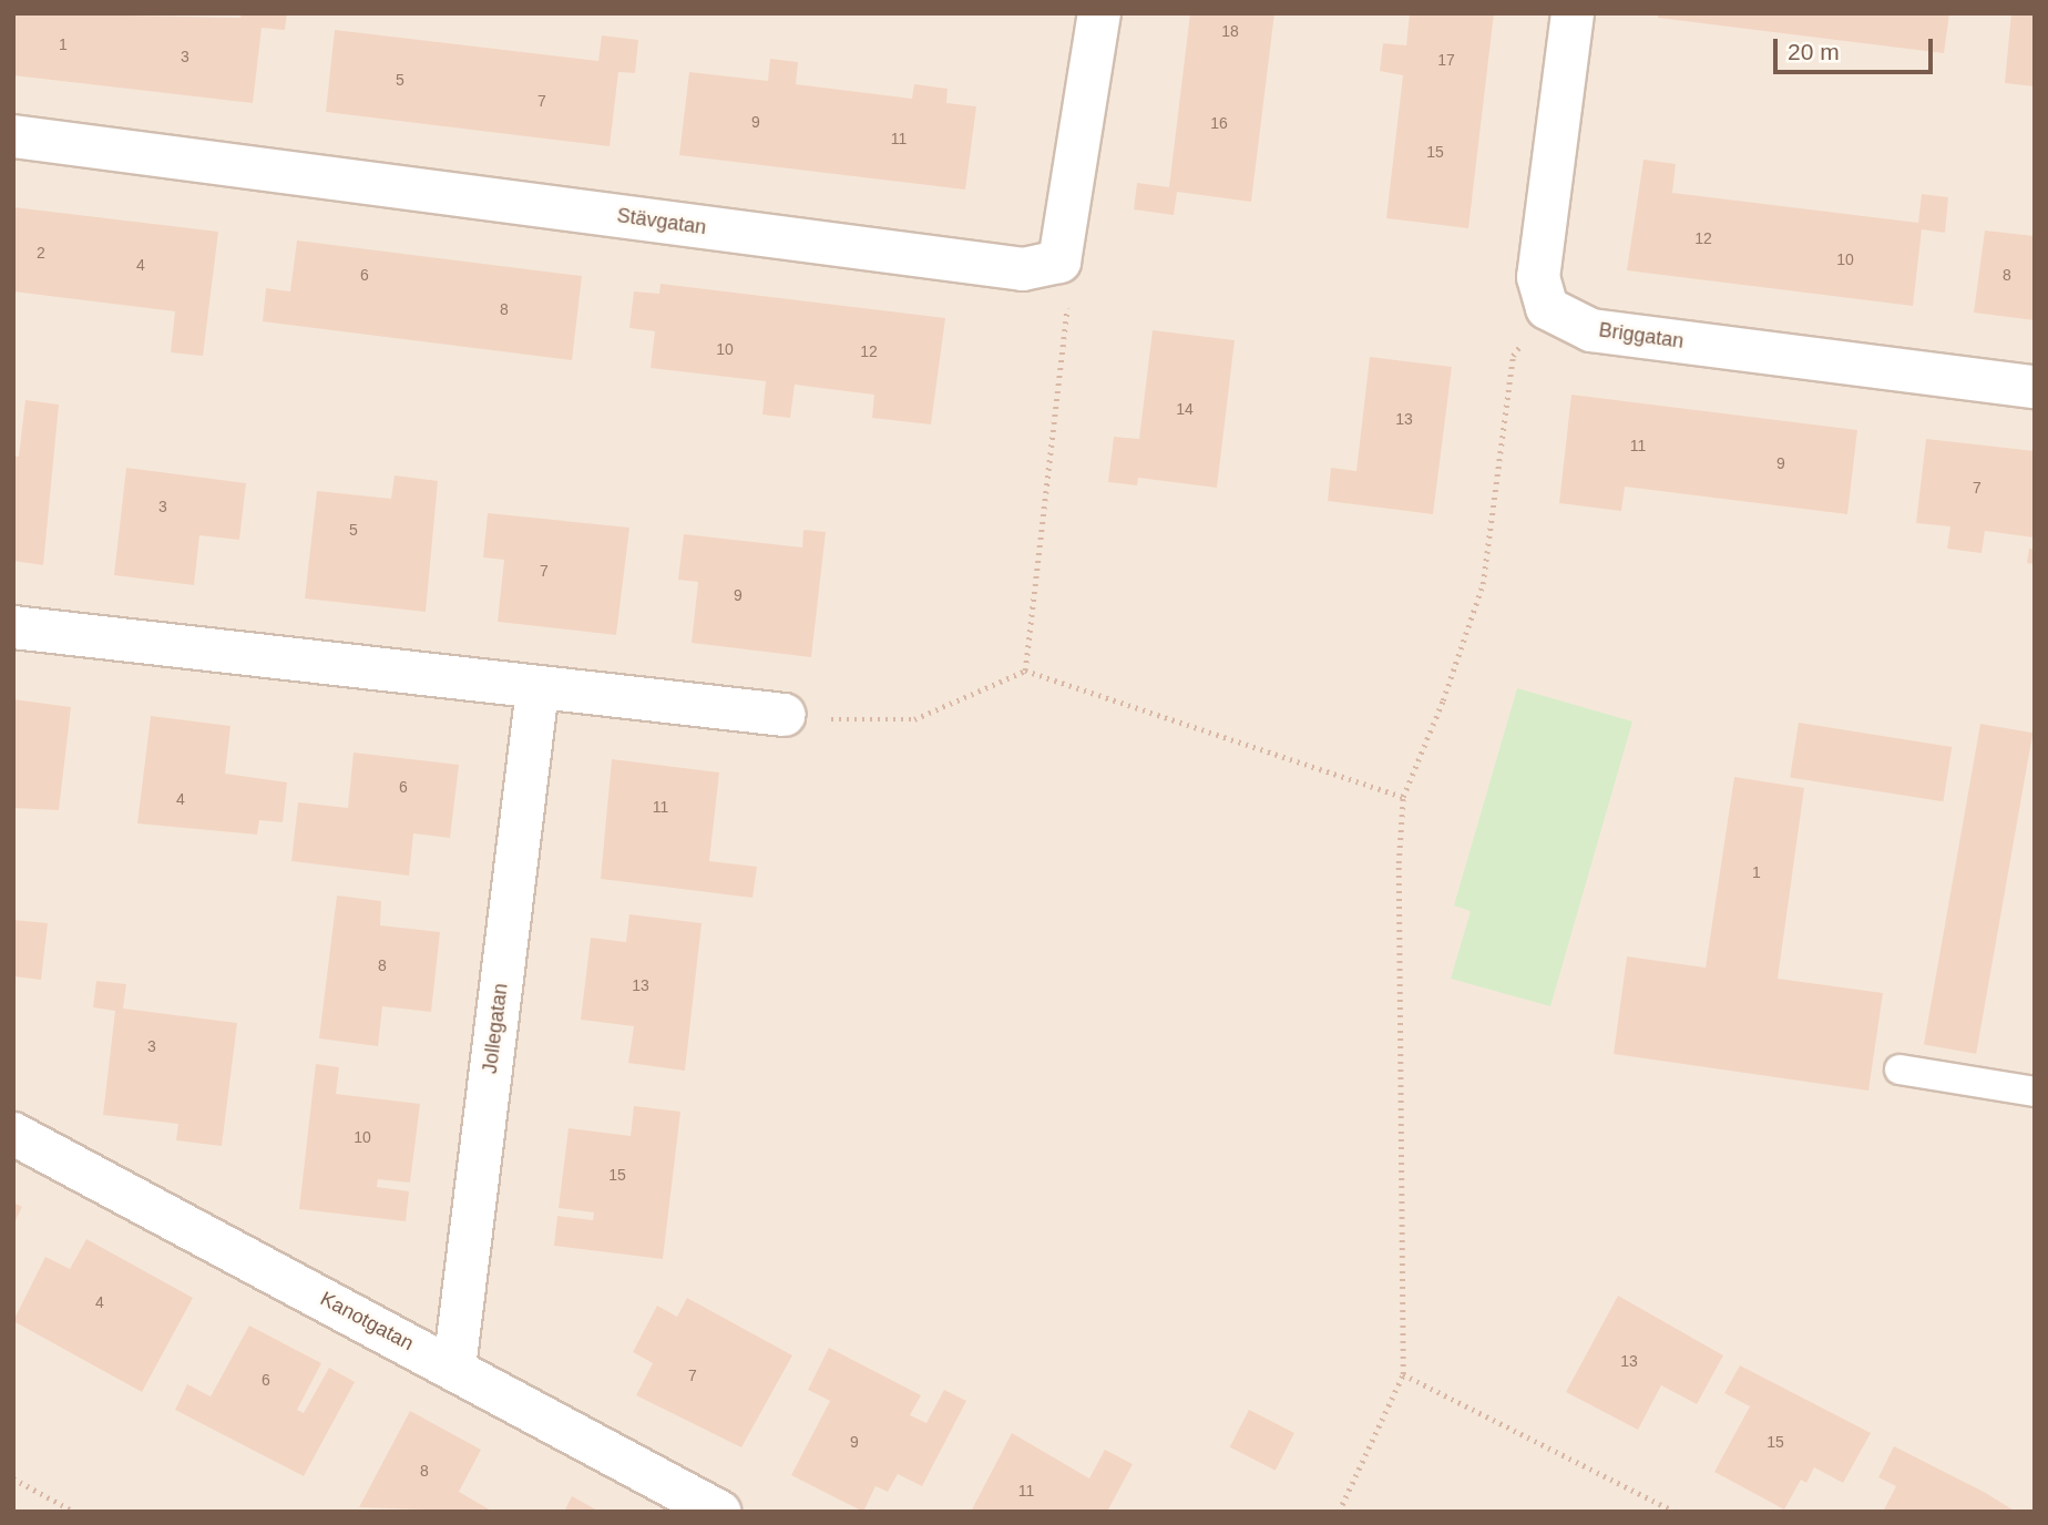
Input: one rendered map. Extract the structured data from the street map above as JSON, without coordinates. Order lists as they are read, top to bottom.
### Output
{
  "streets": {
    "street": [
      "Stävgatan",
      "Briggatan",
      "Jollegatan",
      "Kanotgatan"
    ]
  },
  "crossings": [
    ["Jollegatan", "Kanotgatan"]
  ],
  "house_numbers": [
    "18",
    "1",
    "3",
    "17",
    "5",
    "7",
    "9",
    "16",
    "11",
    "15",
    "12",
    "2",
    "10",
    "4",
    "6",
    "8",
    "8",
    "10",
    "12",
    "14",
    "13",
    "11",
    "9",
    "7",
    "3",
    "5",
    "7",
    "9",
    "6",
    "4",
    "11",
    "1",
    "8",
    "13",
    "3",
    "10",
    "15",
    "4",
    "13",
    "7",
    "6",
    "9",
    "15",
    "8",
    "11"
  ],
  "scale_bar": "20 m"
}
